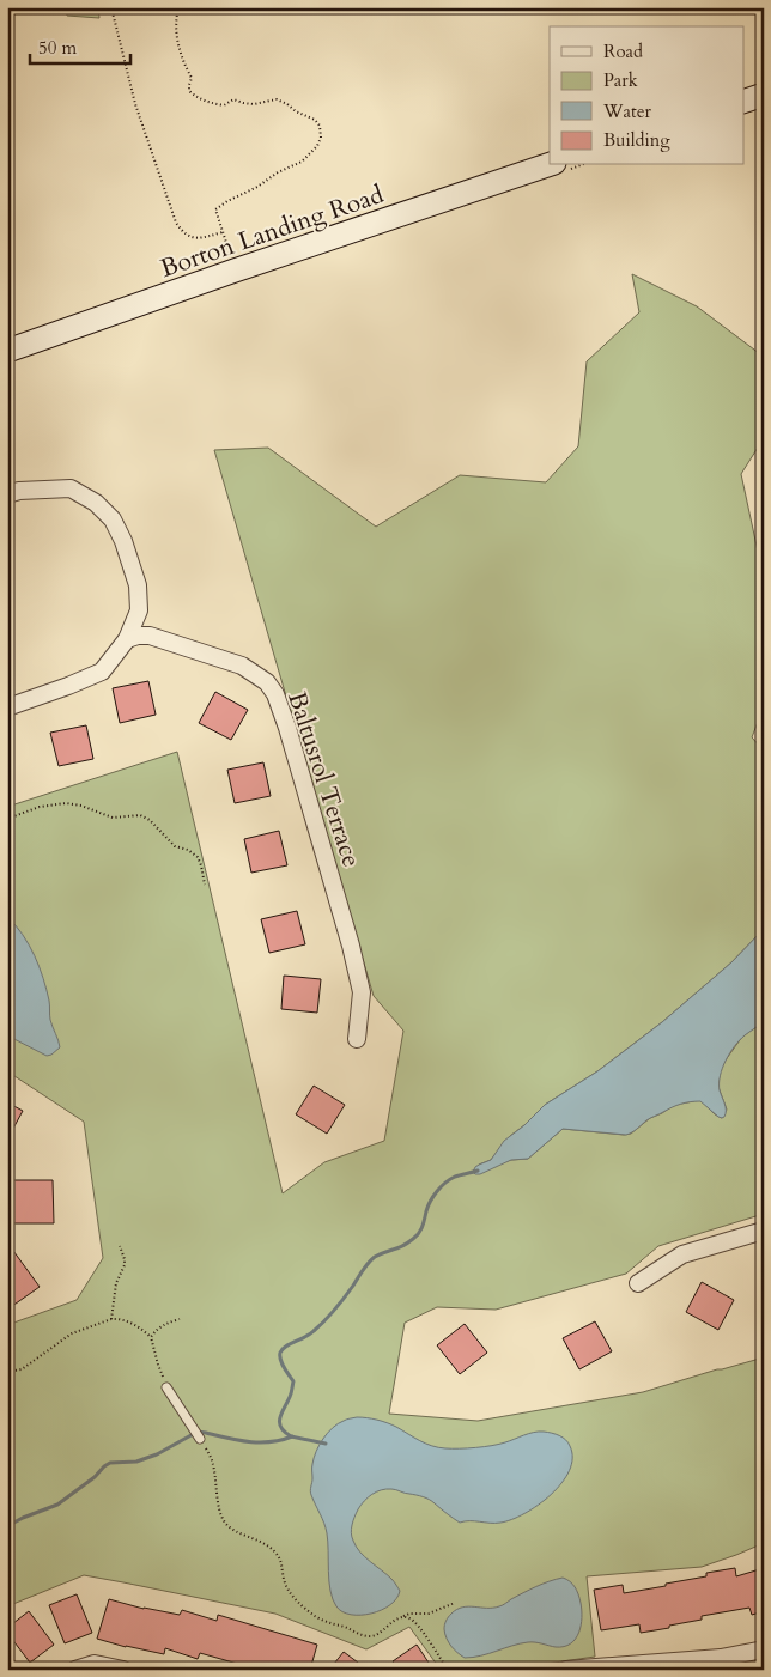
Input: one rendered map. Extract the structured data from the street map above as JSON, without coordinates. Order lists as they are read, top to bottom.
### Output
{
  "streets": {
    "street": ["Borton Landing Road", "Baltusrol Terrace"]
  },
  "legend": [
    "Road",
    "Park",
    "Water",
    "Building"
  ],
  "scale_bar": "50 m"
}
